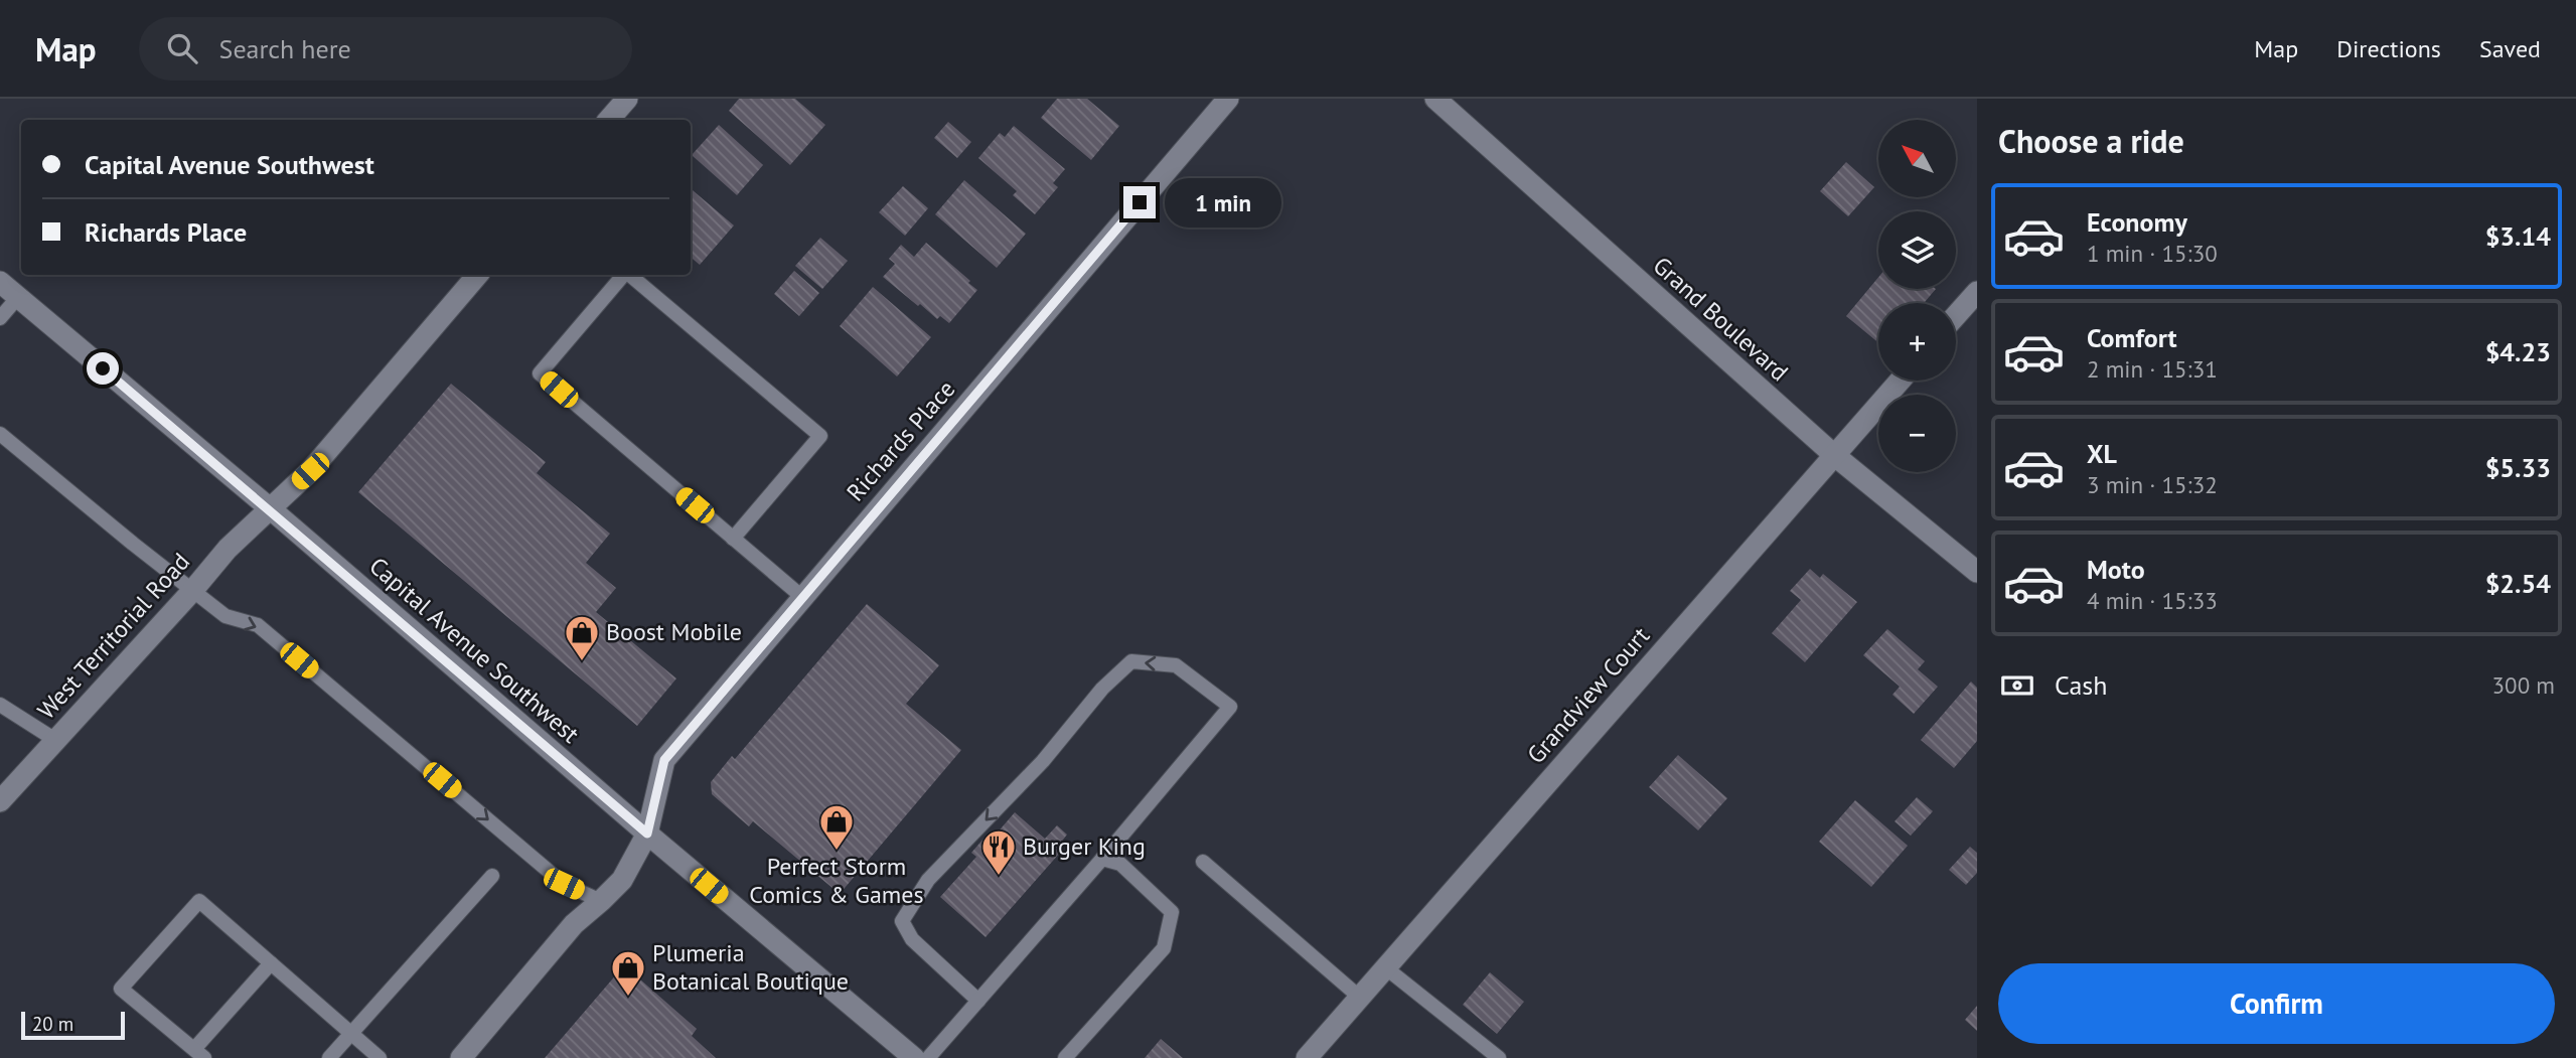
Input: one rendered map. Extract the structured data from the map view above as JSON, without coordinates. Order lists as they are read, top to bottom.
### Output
{
  "streets": {
    "street": [
      "Grand Boulevard",
      "Richards Place",
      "West Territorial Road",
      "Capital Avenue Southwest",
      "Grandview Court"
    ]
  },
  "crossings": [
    ["Grand Boulevard", "Grandview Court"],
    ["Richards Place", "Capital Avenue Southwest"],
    ["West Territorial Road", "Capital Avenue Southwest"]
  ],
  "places": {
    "shop": ["Boost Mobile", "Perfect Storm Comics & Games", "Plumeria Botanical Boutique"],
    "restaurant": ["Burger King"]
  },
  "scale_bar": "20 m",
  "north": "top left",
  "page": {
    "header": "Map",
    "search": "Search here",
    "nav": ["Map", "Directions", "Saved"],
    "heading": "Choose a ride",
    "map_buttons": ["+", "−"],
    "banner": ["Capital Avenue Southwest", "Richards Place"],
    "bubble": "1 min",
    "list": [
      {
        "name": "Economy",
        "note": "1 min · 15:30",
        "value": "$3.14"
      },
      {
        "name": "Comfort",
        "note": "2 min · 15:31",
        "value": "$4.23"
      },
      {
        "name": "XL",
        "note": "3 min · 15:32",
        "value": "$5.33"
      },
      {
        "name": "Moto",
        "note": "4 min · 15:33",
        "value": "$2.54"
      }
    ],
    "pay": ["Cash", "300 m"],
    "buttons": "Confirm",
    "scale": "20 m"
  }
}
